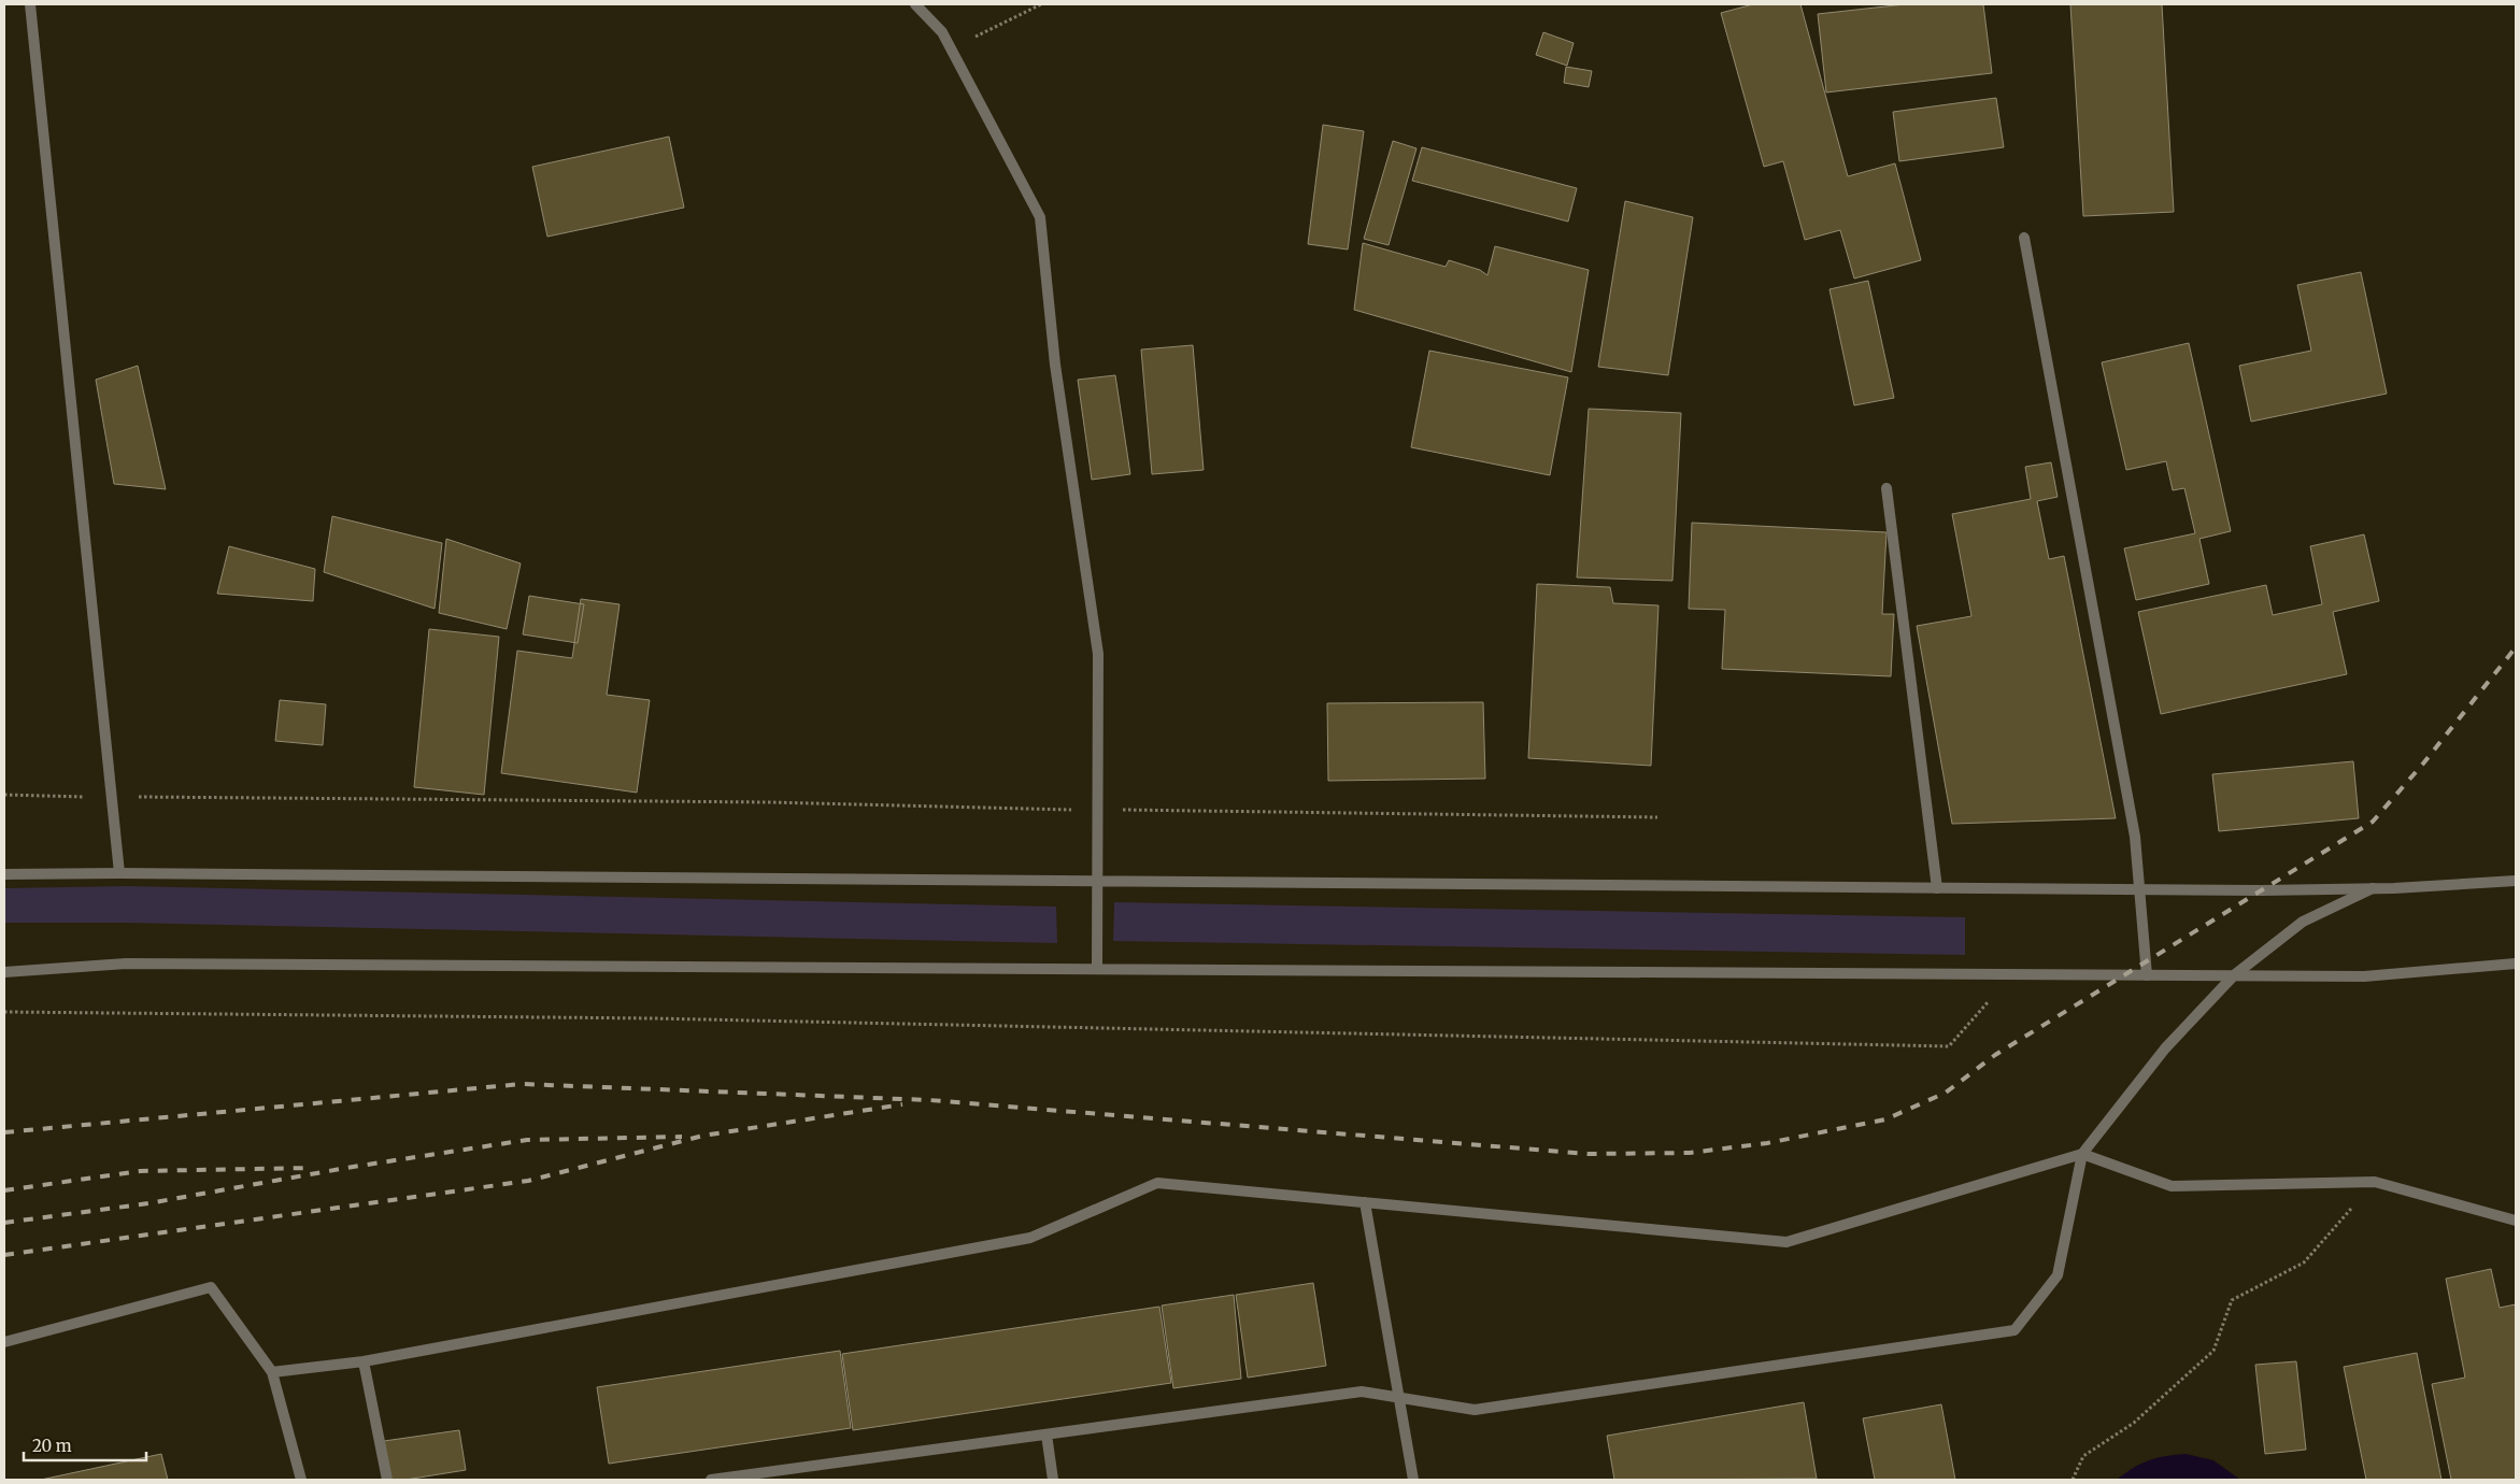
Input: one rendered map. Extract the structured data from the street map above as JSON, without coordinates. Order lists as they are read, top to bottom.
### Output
{
  "scale_bar": "20 m"
}
